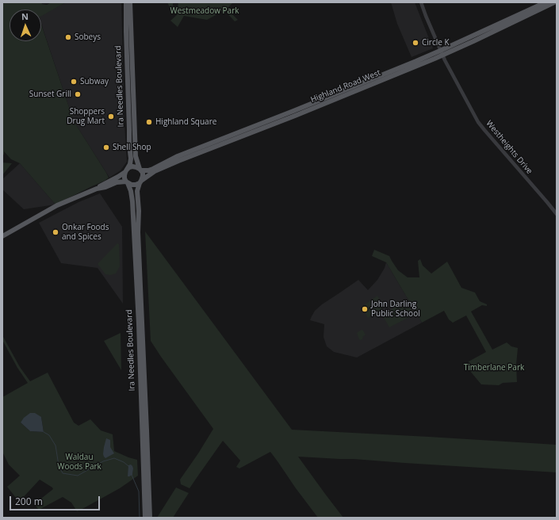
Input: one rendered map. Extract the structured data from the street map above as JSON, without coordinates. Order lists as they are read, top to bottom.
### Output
{
  "streets": {
    "main road": ["Ira Needles Boulevard", "Highland Road West"],
    "street": ["Westheights Drive"]
  },
  "crossings": [
    ["Ira Needles Boulevard", "Highland Road West"],
    ["Highland Road West", "Westheights Drive"]
  ],
  "parks": ["Westmeadow Park", "Timberlane Park", "Waldau Woods Park"],
  "places": [
    "Sobeys",
    "Circle K",
    "Subway",
    "Sunset Grill",
    "Shoppers Drug Mart",
    "Highland Square",
    "Shell Shop",
    "Onkar Foods and Spices",
    "John Darling Public School"
  ],
  "scale_bar": "200 m",
  "north": "top"
}
